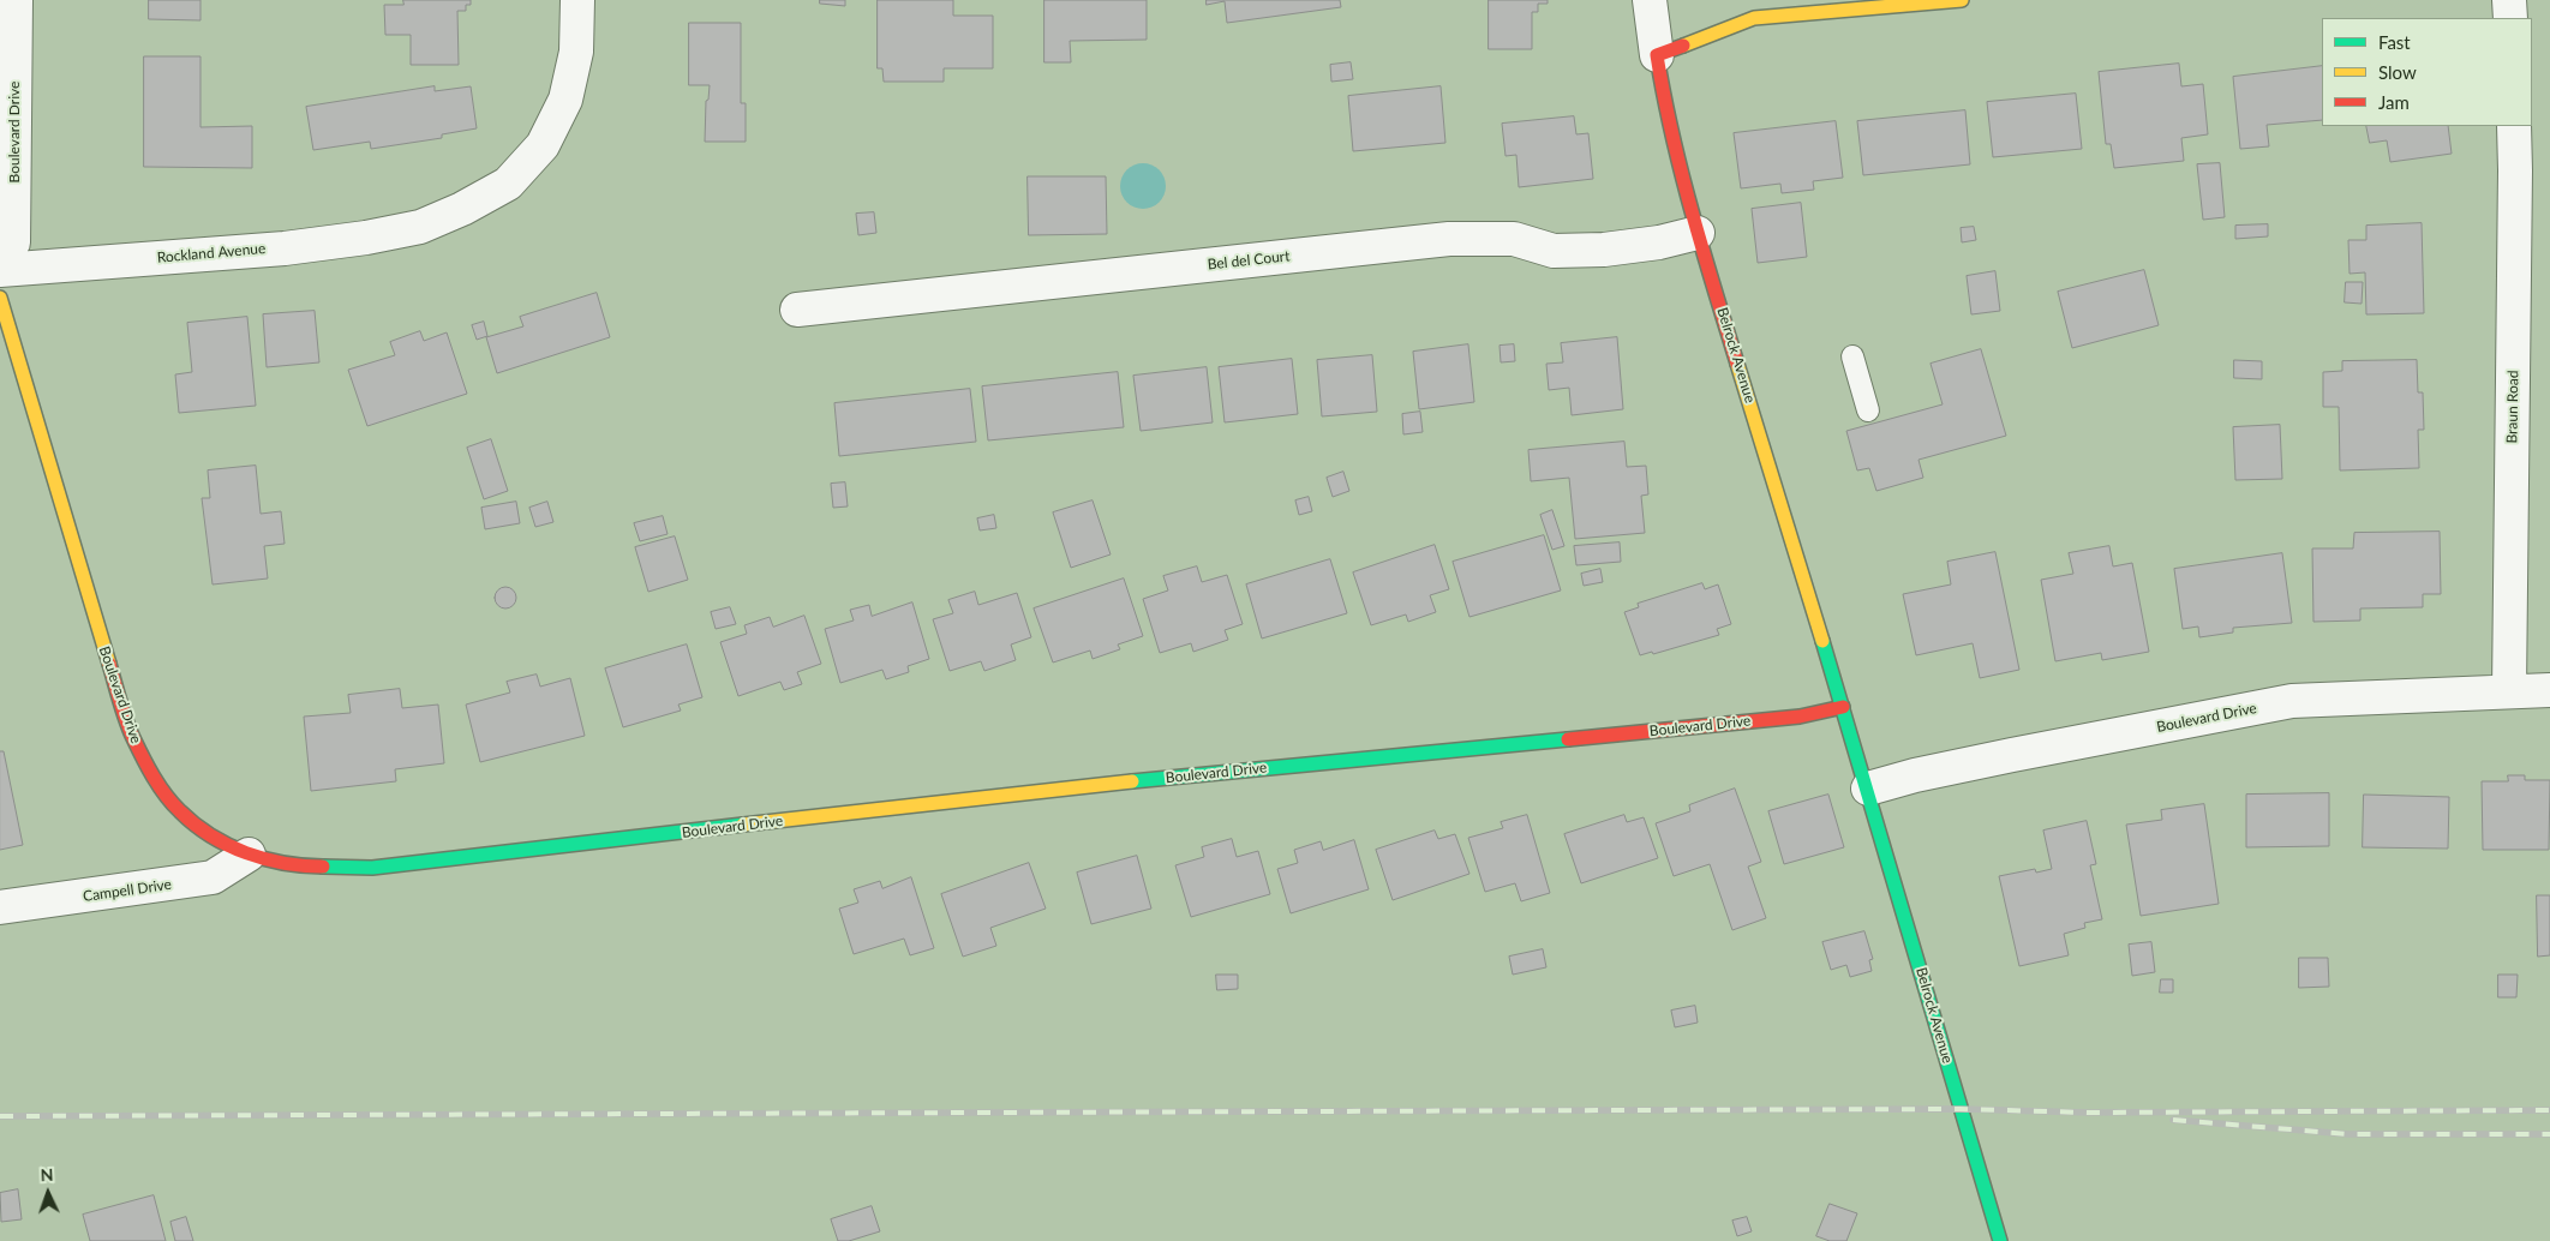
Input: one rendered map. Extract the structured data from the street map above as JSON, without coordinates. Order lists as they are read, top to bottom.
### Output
{
  "streets": {
    "street": [
      "Boulevard Drive",
      "Rockland Avenue",
      "Bel del Court",
      "Belrock Avenue",
      "Braun Road",
      "Campell Drive"
    ]
  },
  "crossings": [
    ["Boulevard Drive", "Belrock Avenue"],
    ["Boulevard Drive", "Braun Road"],
    ["Boulevard Drive", "Campell Drive"],
    ["Bel del Court", "Belrock Avenue"]
  ],
  "legend": ["Fast", "Slow", "Jam"],
  "north": "top"
}
